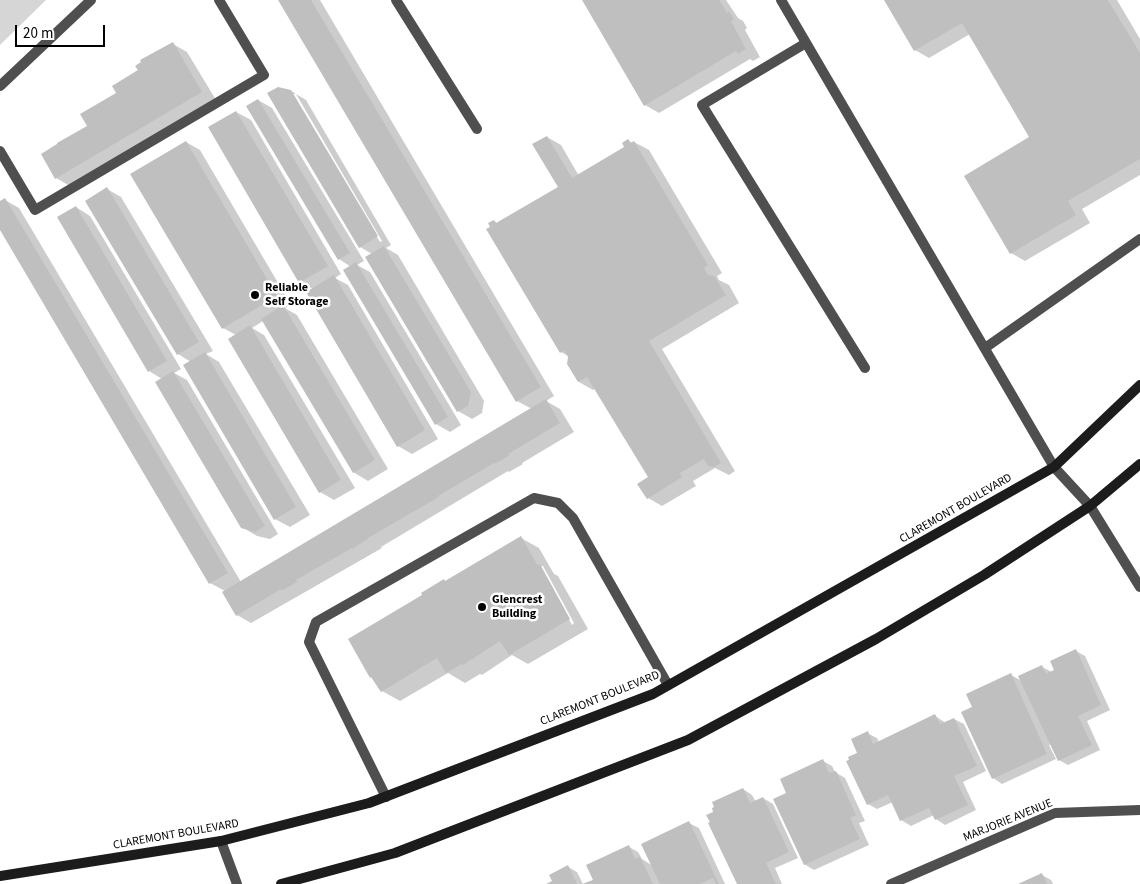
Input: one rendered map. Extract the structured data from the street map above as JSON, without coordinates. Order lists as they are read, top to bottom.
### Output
{
  "streets": {
    "main road": ["CLAREMONT BOULEVARD"],
    "street": ["MARJORIE AVENUE"]
  },
  "places": ["Reliable Self Storage", "Glencrest Building"],
  "scale_bar": "20 m"
}
